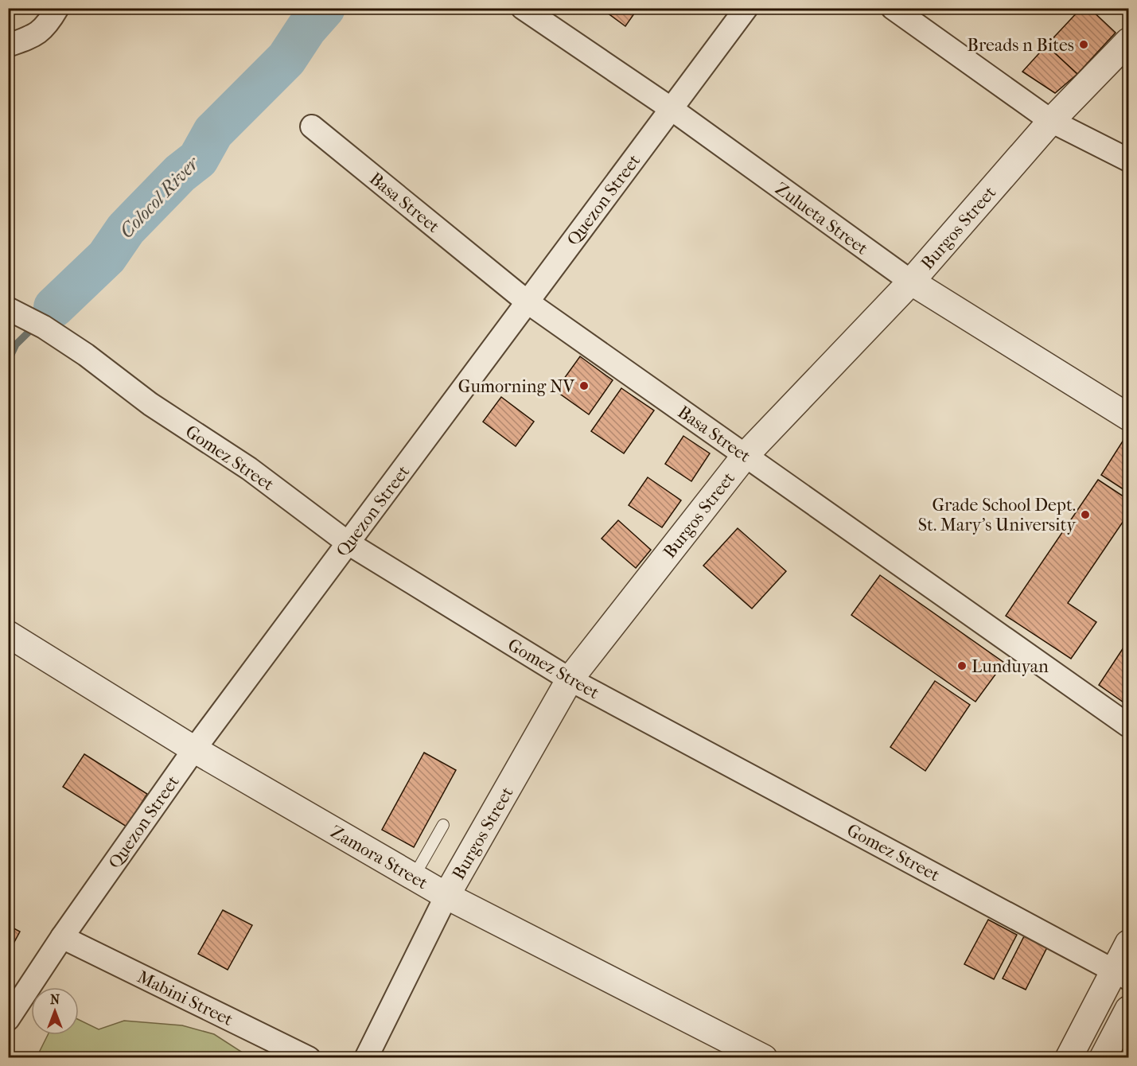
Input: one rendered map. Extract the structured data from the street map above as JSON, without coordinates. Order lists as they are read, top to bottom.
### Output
{
  "streets": {
    "street": [
      "Quezon Street",
      "Basa Street",
      "Zulueta Street",
      "Burgos Street",
      "Gomez Street",
      "Zamora Street",
      "Mabini Street"
    ]
  },
  "crossings": [
    ["Quezon Street", "Basa Street"],
    ["Quezon Street", "Zulueta Street"],
    ["Quezon Street", "Gomez Street"],
    ["Quezon Street", "Zamora Street"],
    ["Quezon Street", "Mabini Street"],
    ["Basa Street", "Burgos Street"],
    ["Zulueta Street", "Burgos Street"],
    ["Burgos Street", "Gomez Street"],
    ["Burgos Street", "Zamora Street"]
  ],
  "water": ["Colocol River"],
  "places": [
    "Breads n Bites",
    "Gumorning NV",
    "Grade School Dept. St. Mary's University",
    "Lunduyan"
  ],
  "north": "top"
}
